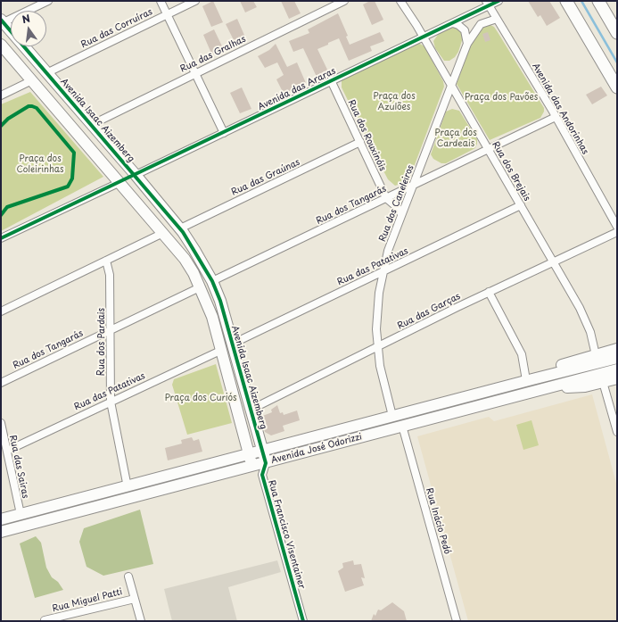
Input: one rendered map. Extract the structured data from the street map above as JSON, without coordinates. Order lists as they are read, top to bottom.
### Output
{
  "streets": {
    "main road": ["Avenida Isaac Aizemberg", "Avenida José Odorizzi"],
    "street": [
      "Rua das Corruíras",
      "Rua das Gralhas",
      "Avenida das Araras",
      "Avenida das Andorinhas",
      "Rua dos Rouxinóis",
      "Rua dos Brejais",
      "Rua das Graúnas",
      "Rua dos Caneleiros",
      "Rua dos Tangarás",
      "Rua das Patativas",
      "Rua das Garças",
      "Rua dos Pardais",
      "Rua das Sairas",
      "Rua Inácio Pedó",
      "Rua Francisco Visentainer",
      "Rua Miguel Patti"
    ]
  },
  "crossings": [
    ["Rua das Corruíras", "Avenida Isaac Aizemberg"],
    ["Rua das Gralhas", "Avenida Isaac Aizemberg"],
    ["Avenida das Araras", "Avenida das Andorinhas"],
    ["Avenida das Araras", "Avenida Isaac Aizemberg"],
    ["Avenida das Araras", "Rua dos Rouxinóis"],
    ["Avenida das Araras", "Rua dos Brejais"],
    ["Avenida das Andorinhas", "Rua dos Caneleiros"],
    ["Avenida das Andorinhas", "Rua dos Tangarás"],
    ["Avenida Isaac Aizemberg", "Rua das Graúnas"],
    ["Avenida Isaac Aizemberg", "Rua dos Tangarás"],
    ["Avenida Isaac Aizemberg", "Rua das Patativas"],
    ["Avenida Isaac Aizemberg", "Rua das Garças"],
    ["Avenida Isaac Aizemberg", "Avenida José Odorizzi"],
    ["Rua dos Rouxinóis", "Rua das Graúnas"],
    ["Rua dos Rouxinóis", "Rua dos Caneleiros"],
    ["Rua dos Rouxinóis", "Rua dos Tangarás"],
    ["Rua dos Brejais", "Rua dos Caneleiros"],
    ["Rua dos Brejais", "Rua dos Tangarás"],
    ["Rua dos Brejais", "Rua das Patativas"],
    ["Rua dos Brejais", "Rua das Garças"],
    ["Rua dos Brejais", "Avenida José Odorizzi"],
    ["Rua dos Caneleiros", "Rua dos Tangarás"],
    ["Rua dos Caneleiros", "Rua das Patativas"],
    ["Rua dos Caneleiros", "Rua das Garças"],
    ["Rua dos Caneleiros", "Avenida José Odorizzi"],
    ["Rua dos Tangarás", "Rua dos Pardais"],
    ["Rua das Patativas", "Rua dos Pardais"],
    ["Rua das Patativas", "Rua das Sairas"],
    ["Rua dos Pardais", "Avenida José Odorizzi"],
    ["Avenida José Odorizzi", "Rua das Sairas"],
    ["Avenida José Odorizzi", "Rua Inácio Pedó"],
    ["Avenida José Odorizzi", "Rua Francisco Visentainer"]
  ],
  "parks": [
    "Praça dos Azulões",
    "Praça dos Pavões",
    "Praça dos Cardeais",
    "Praça dos Coleirinhas",
    "Praça dos Curiós"
  ],
  "north": "top"
}
